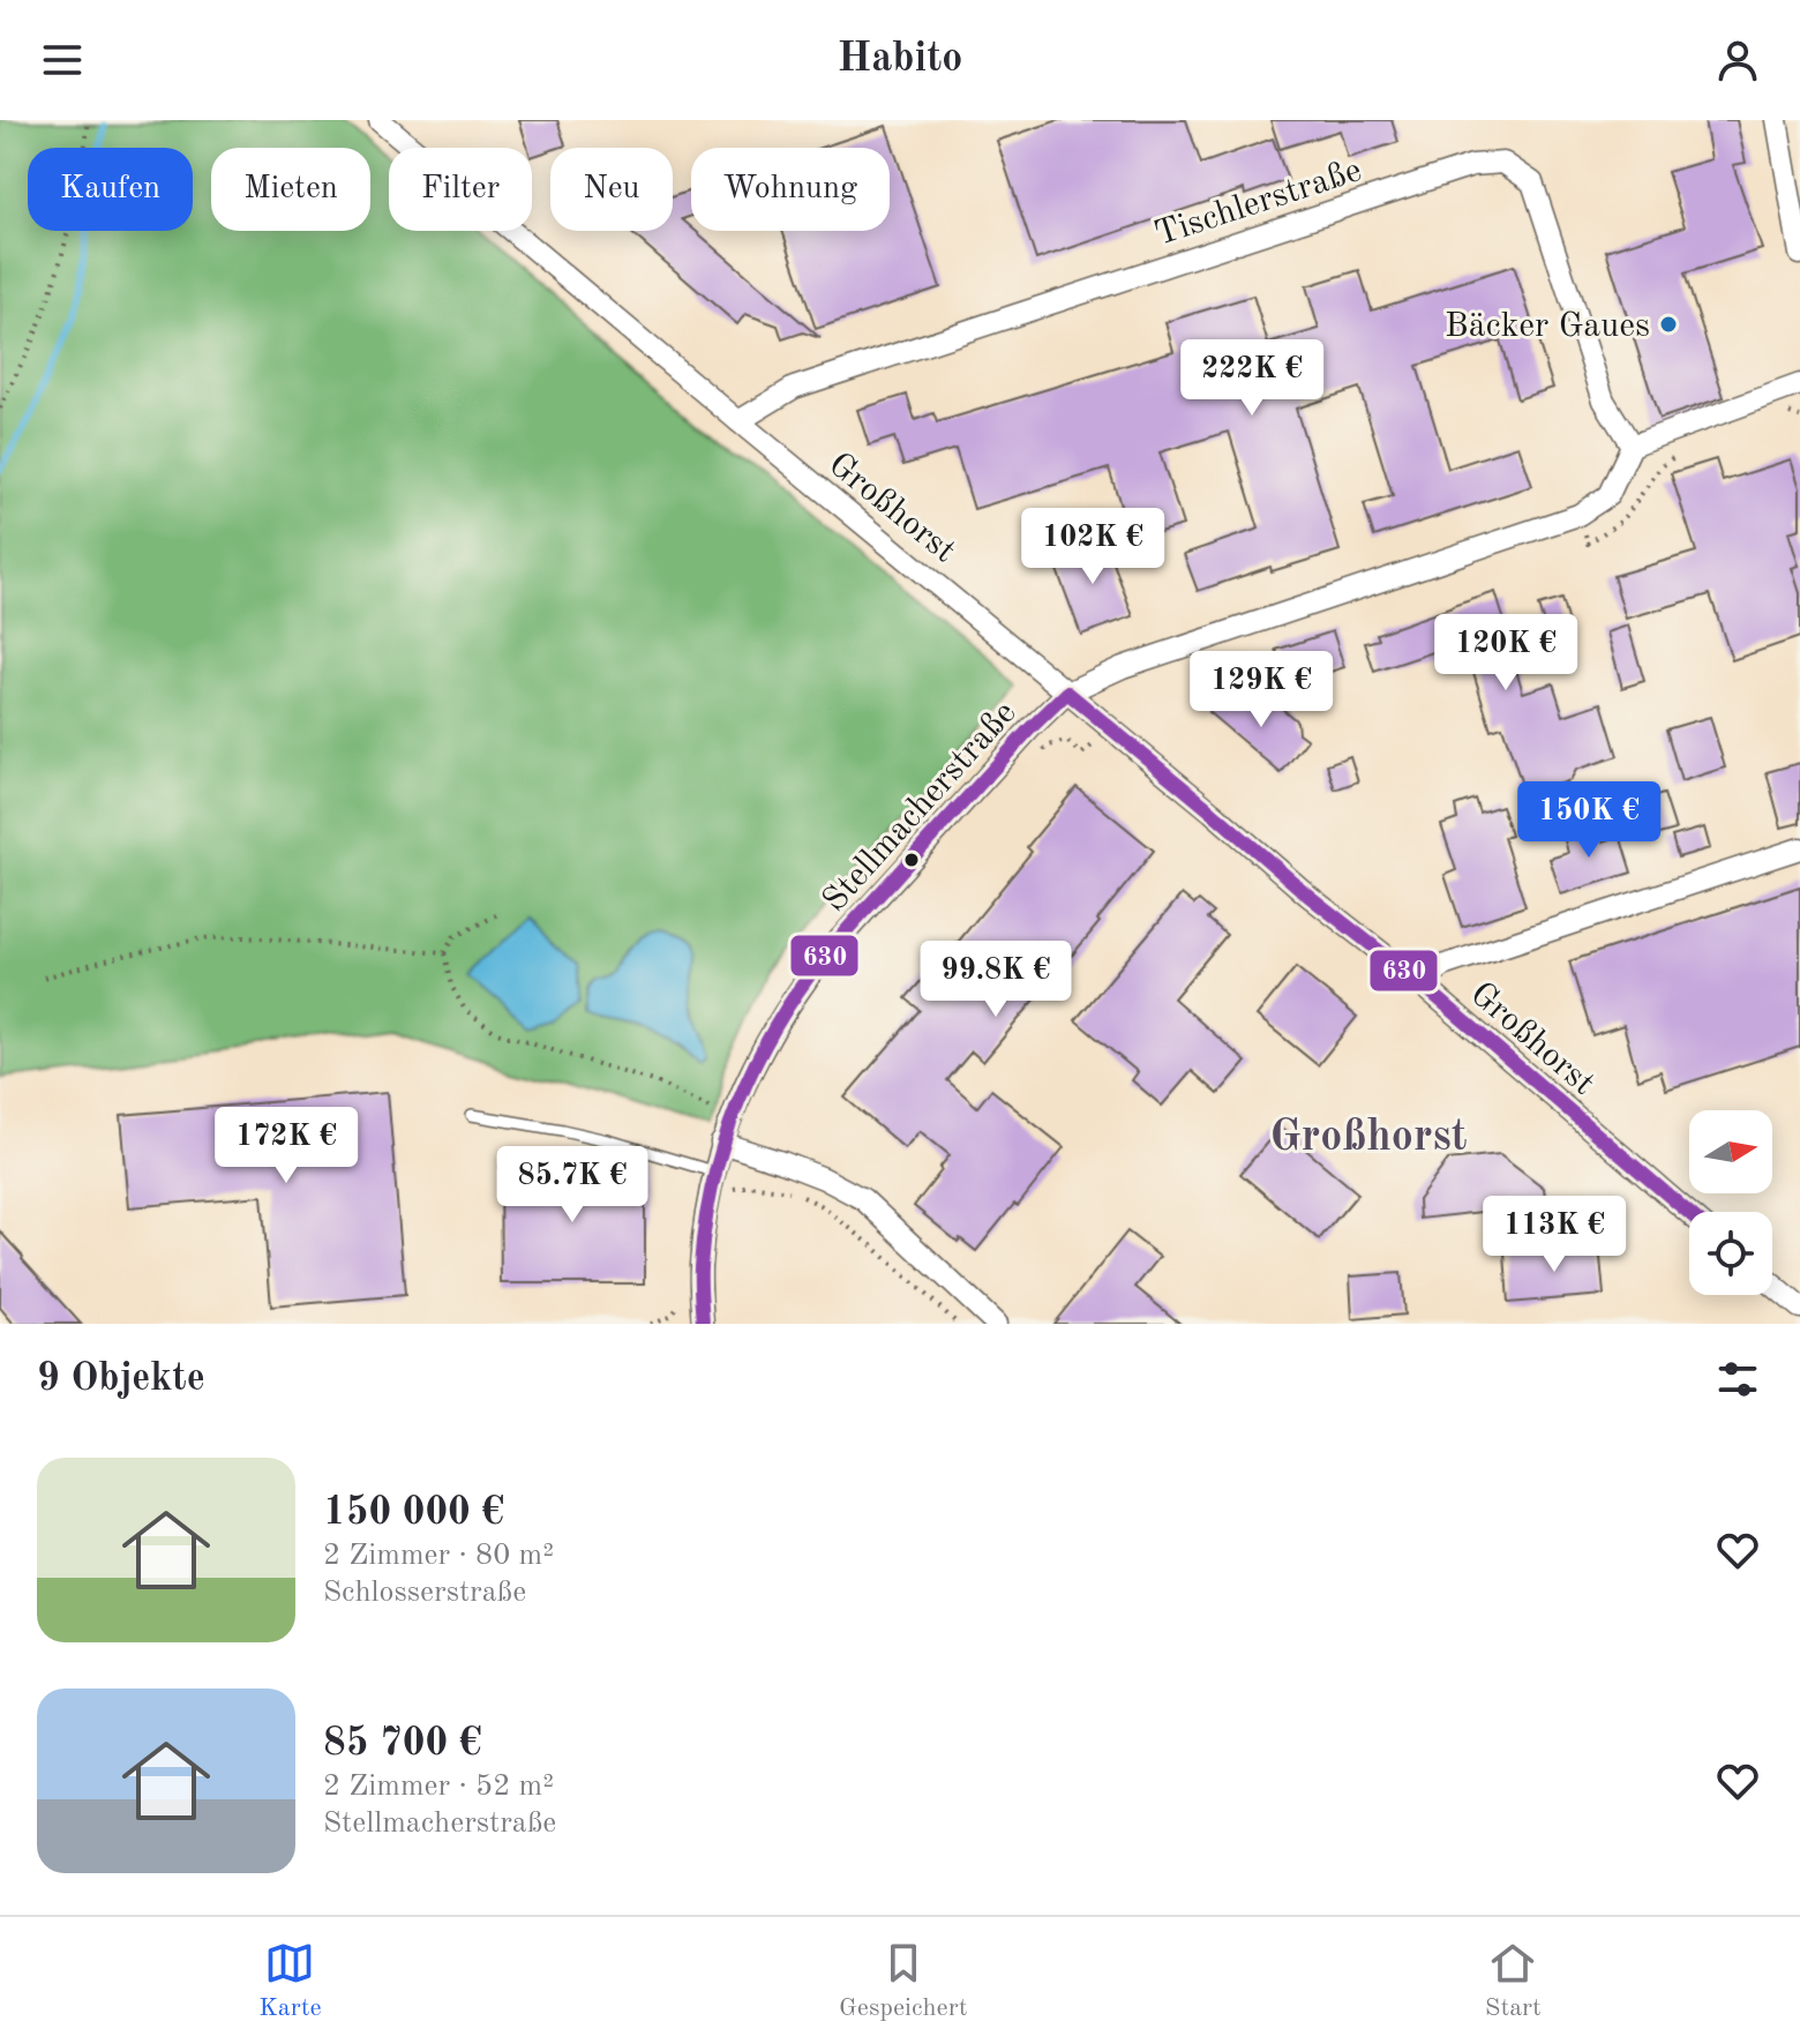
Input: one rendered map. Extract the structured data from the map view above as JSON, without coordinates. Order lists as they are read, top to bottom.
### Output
{
  "streets": {
    "street": ["Tischlerstraße", "Großhorst", "Stellmacherstraße"]
  },
  "crossings": [
    ["Tischlerstraße", "Großhorst"],
    ["Großhorst", "Stellmacherstraße"]
  ],
  "districts": ["Großhorst"],
  "places": ["Bäcker Gaues"],
  "lines": ["transit line 630"],
  "north": "right",
  "page": {
    "header": "Habito",
    "chip": [
      "Kaufen",
      "Mieten",
      "Filter",
      "Neu",
      "Wohnung"
    ],
    "price": [
      "222K €",
      "102K €",
      "120K €",
      "129K €",
      "150K €",
      "99.8K €",
      "172K €",
      "85.7K €",
      "113K €"
    ],
    "heading": "9 Objekte",
    "list": [
      {
        "name": "150 000 €",
        "note": "2 Zimmer · 80 m² · Schlosserstraße"
      },
      {
        "name": "85 700 €",
        "note": "2 Zimmer · 52 m² · Stellmacherstraße"
      }
    ],
    "tabs": ["Karte", "Gespeichert", "Start"]
  }
}
